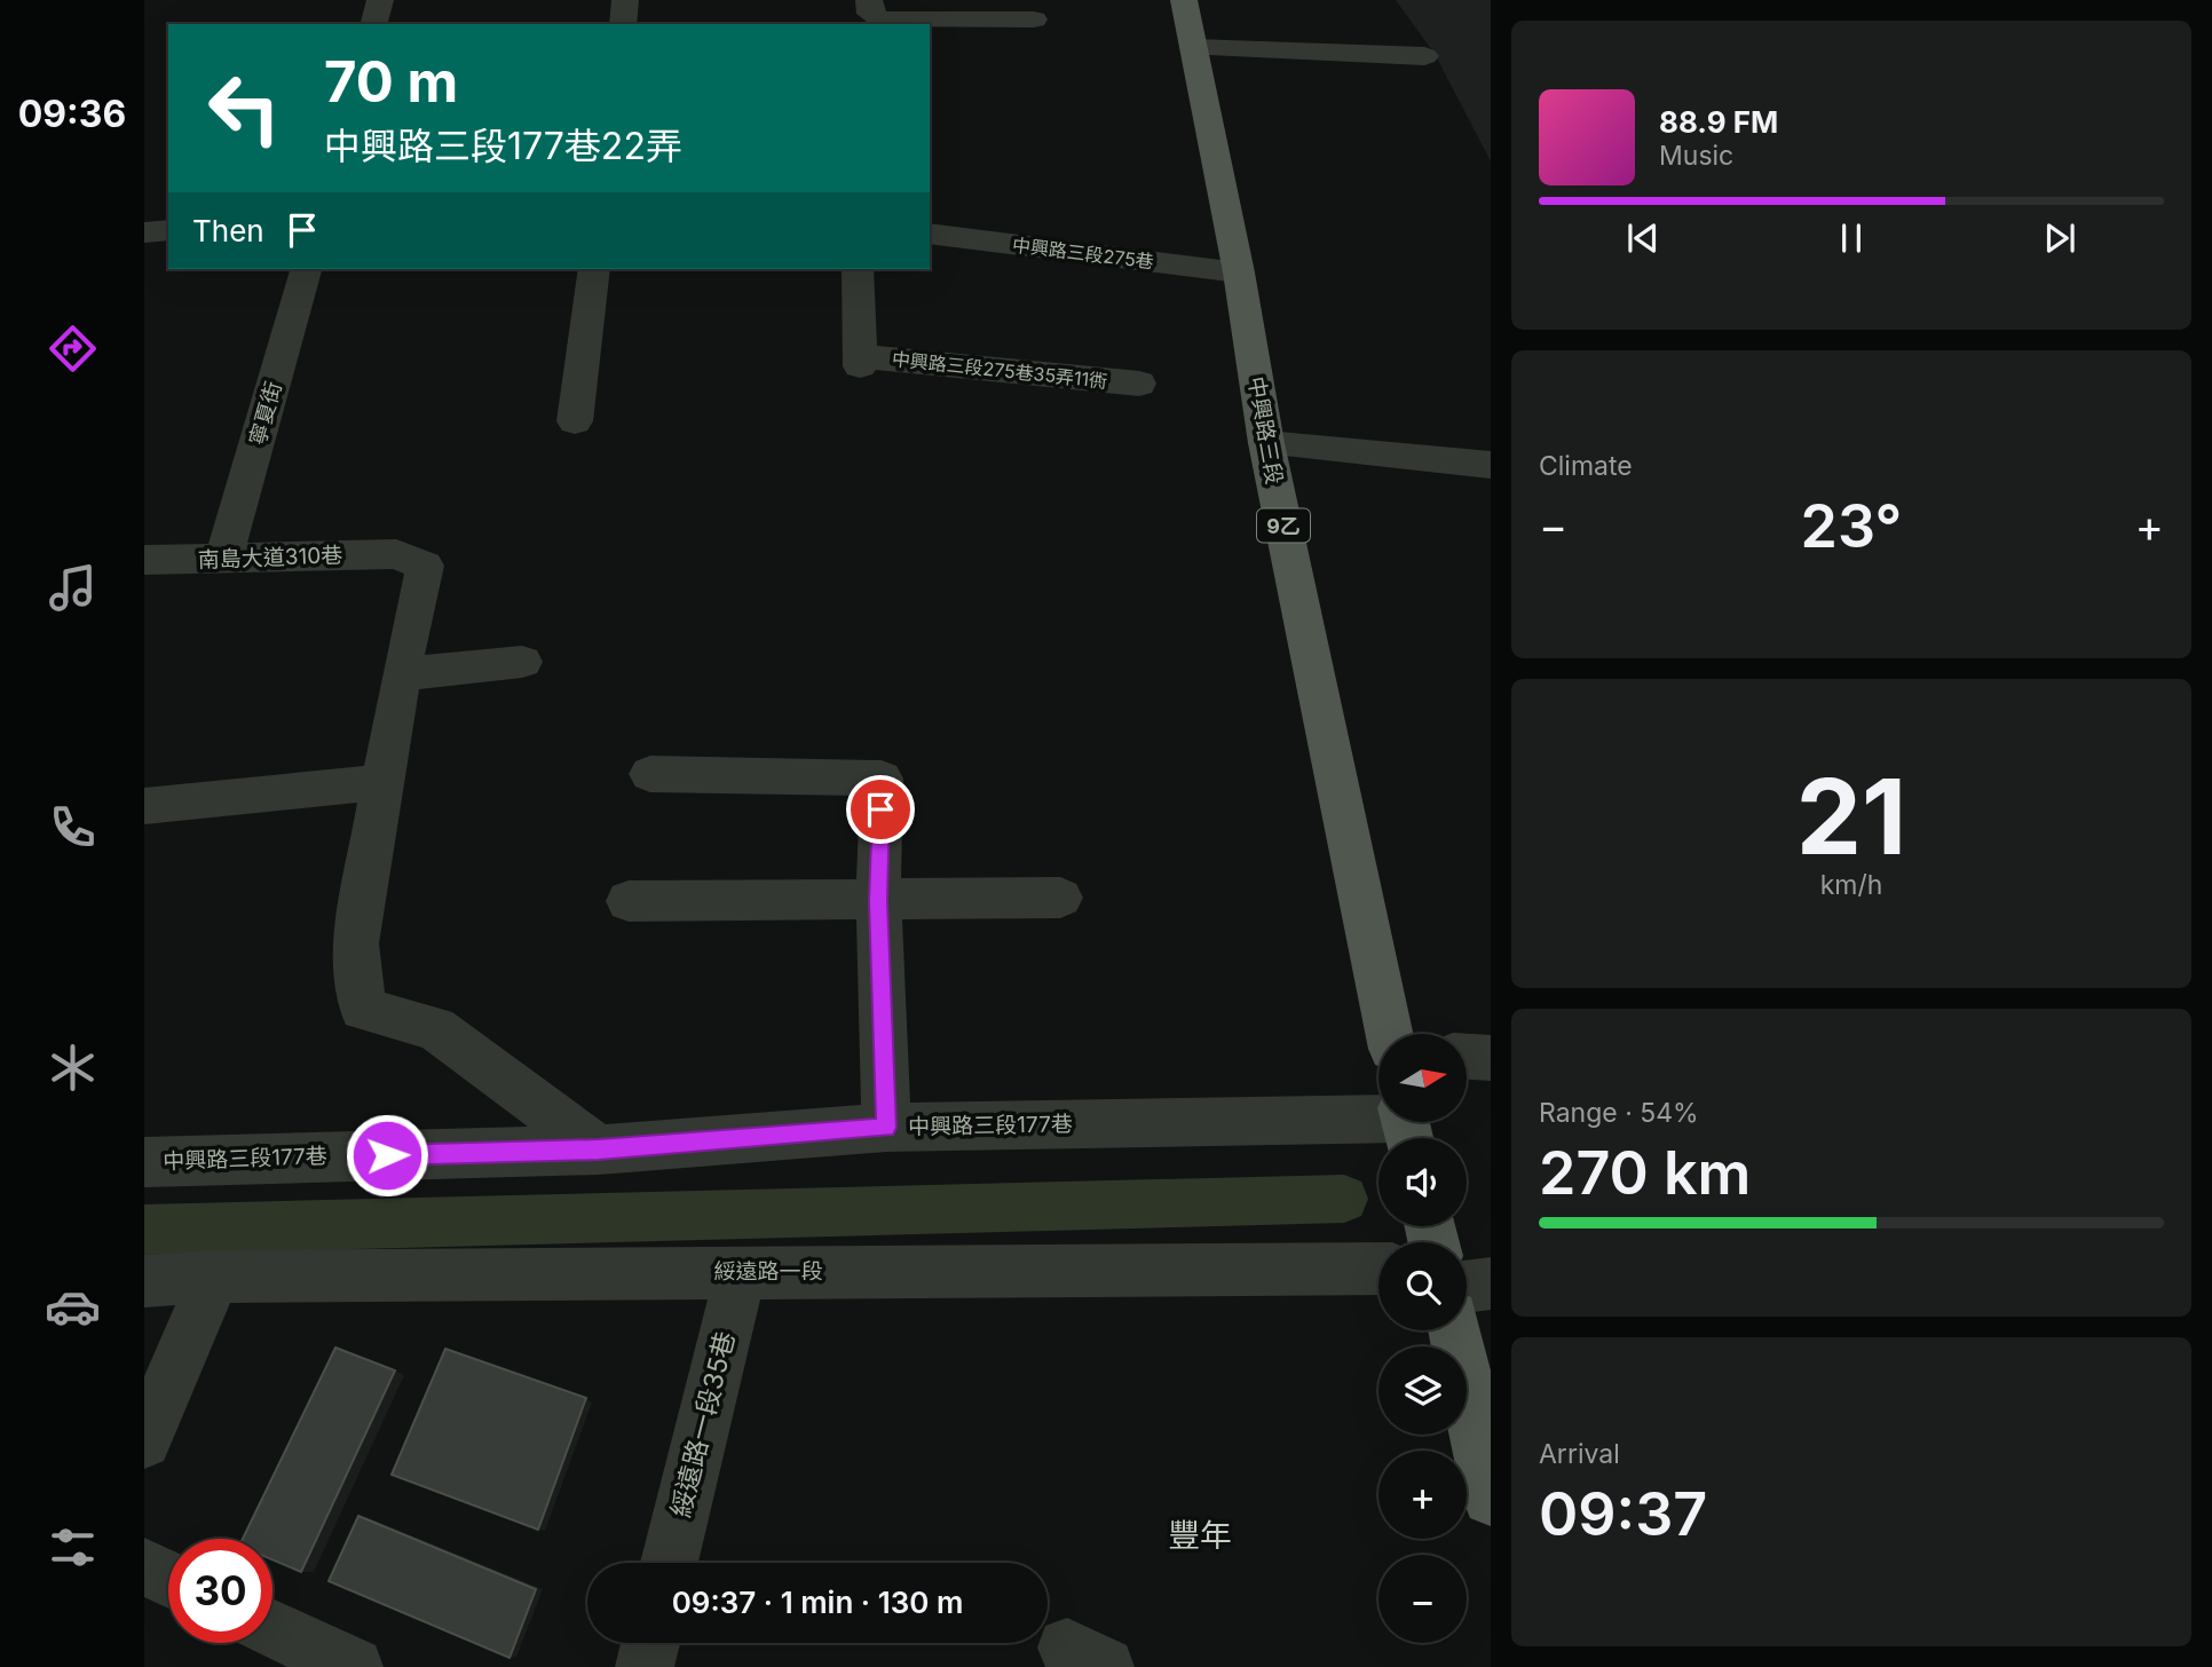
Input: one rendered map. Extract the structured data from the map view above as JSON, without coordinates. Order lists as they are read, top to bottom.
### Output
{
  "streets": {
    "main road": ["中興路三段", "9乙"],
    "street": [
      "中興路三段275巷",
      "中興路三段275巷35弄11衖",
      "寧夏街",
      "南島大道310巷",
      "中興路三段177巷",
      "綏遠路一段",
      "綏遠路一段35巷"
    ]
  },
  "crossings": [
    ["中興路三段275巷", "中興路三段"],
    ["寧夏街", "南島大道310巷"],
    ["綏遠路一段", "綏遠路一段35巷"]
  ],
  "districts": ["豐年"],
  "north": "right",
  "page": {
    "tabs": "09:36",
    "turn": ["70 m", "中興路三段177巷22弄"],
    "song": ["88.9 FM", "Music"],
    "then": "Then",
    "tile": [
      "Climate",
      ["21", "km/h"],
      ["Range · 54%", "270 km"],
      ["Arrival", "09:37"]
    ],
    "heat": ["−", "23°", "+"],
    "map_buttons": ["+", "−"],
    "limit": "30",
    "trip": "09:37 · 1 min · 130 m"
  }
}
